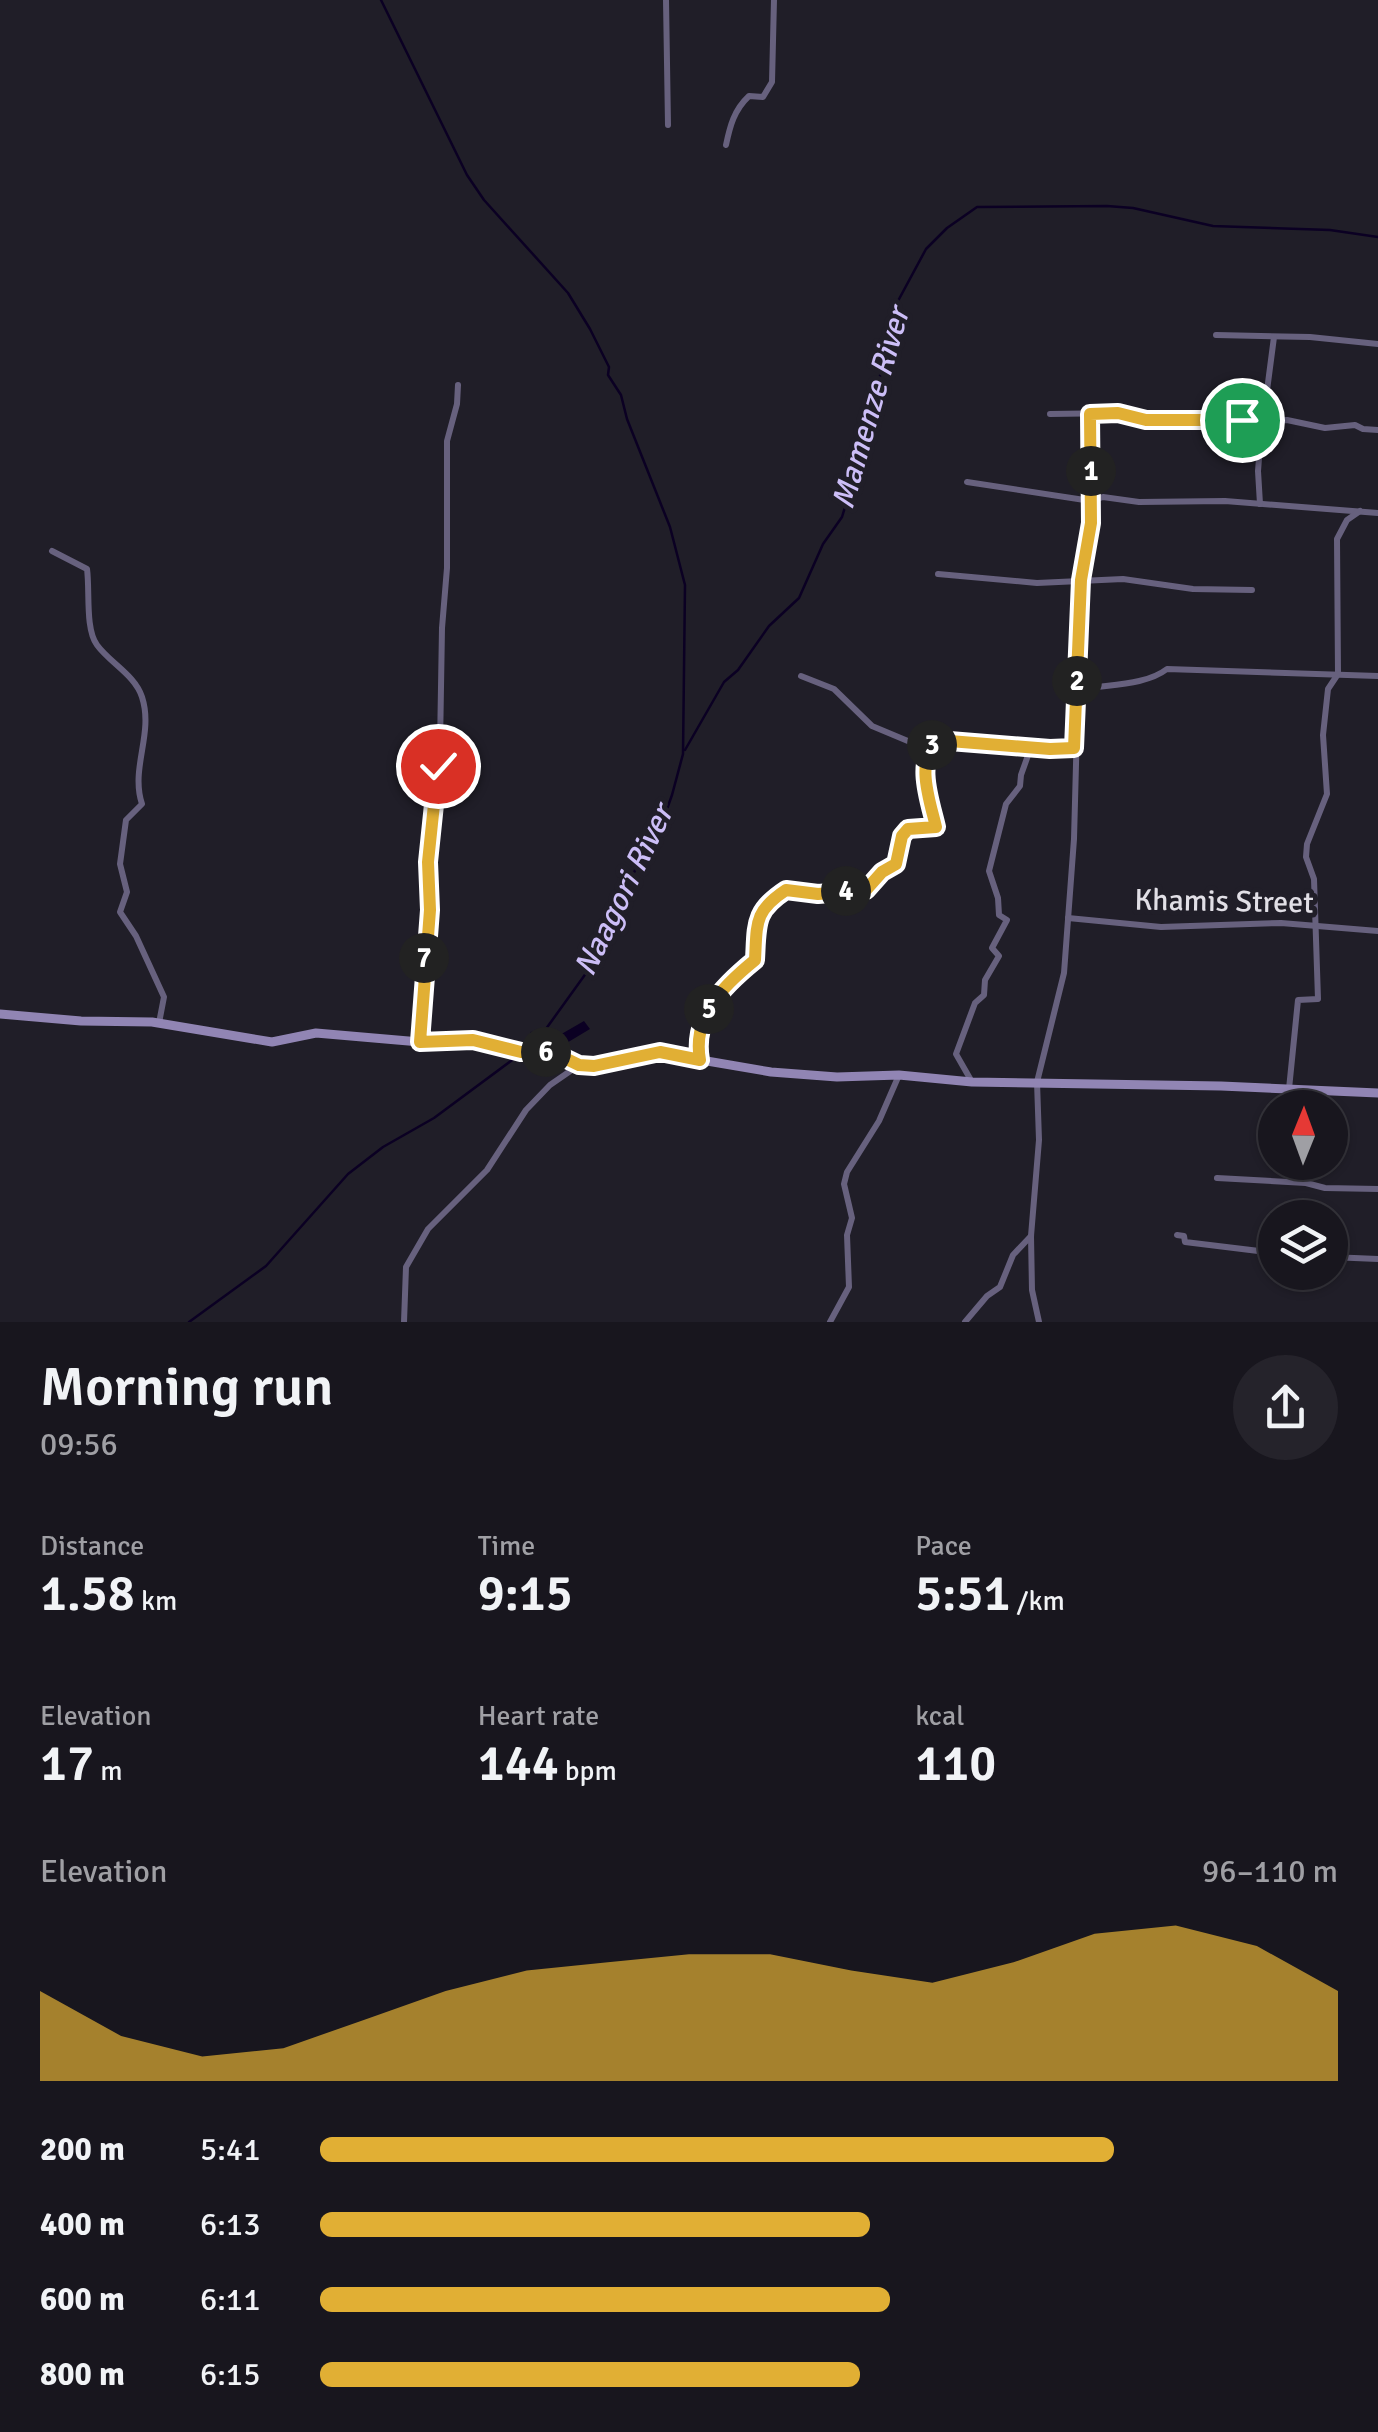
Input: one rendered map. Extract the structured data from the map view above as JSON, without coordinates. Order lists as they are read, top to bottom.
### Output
{
  "streets": {
    "street": ["Khamis Street"]
  },
  "water": ["Mamenze River", "Naagori River"],
  "north": "top",
  "page": {
    "pins": [
      "1",
      "2",
      "3",
      "4",
      "7",
      "5",
      "6"
    ],
    "heading": ["Morning run", "09:56"],
    "stats": [
      ["Distance", "1.58 km"],
      ["Time", "9:15"],
      ["Pace", "5:51 /km"],
      ["Elevation", "17 m"],
      ["Heart rate", "144 bpm"],
      ["kcal", "110"]
    ],
    "chart": ["Elevation", "96–110 m"],
    "list": [
      {
        "name": "200 m",
        "note": "5:41"
      },
      {
        "name": "400 m",
        "note": "6:13"
      },
      {
        "name": "600 m",
        "note": "6:11"
      },
      {
        "name": "800 m",
        "note": "6:15"
      }
    ]
  }
}
